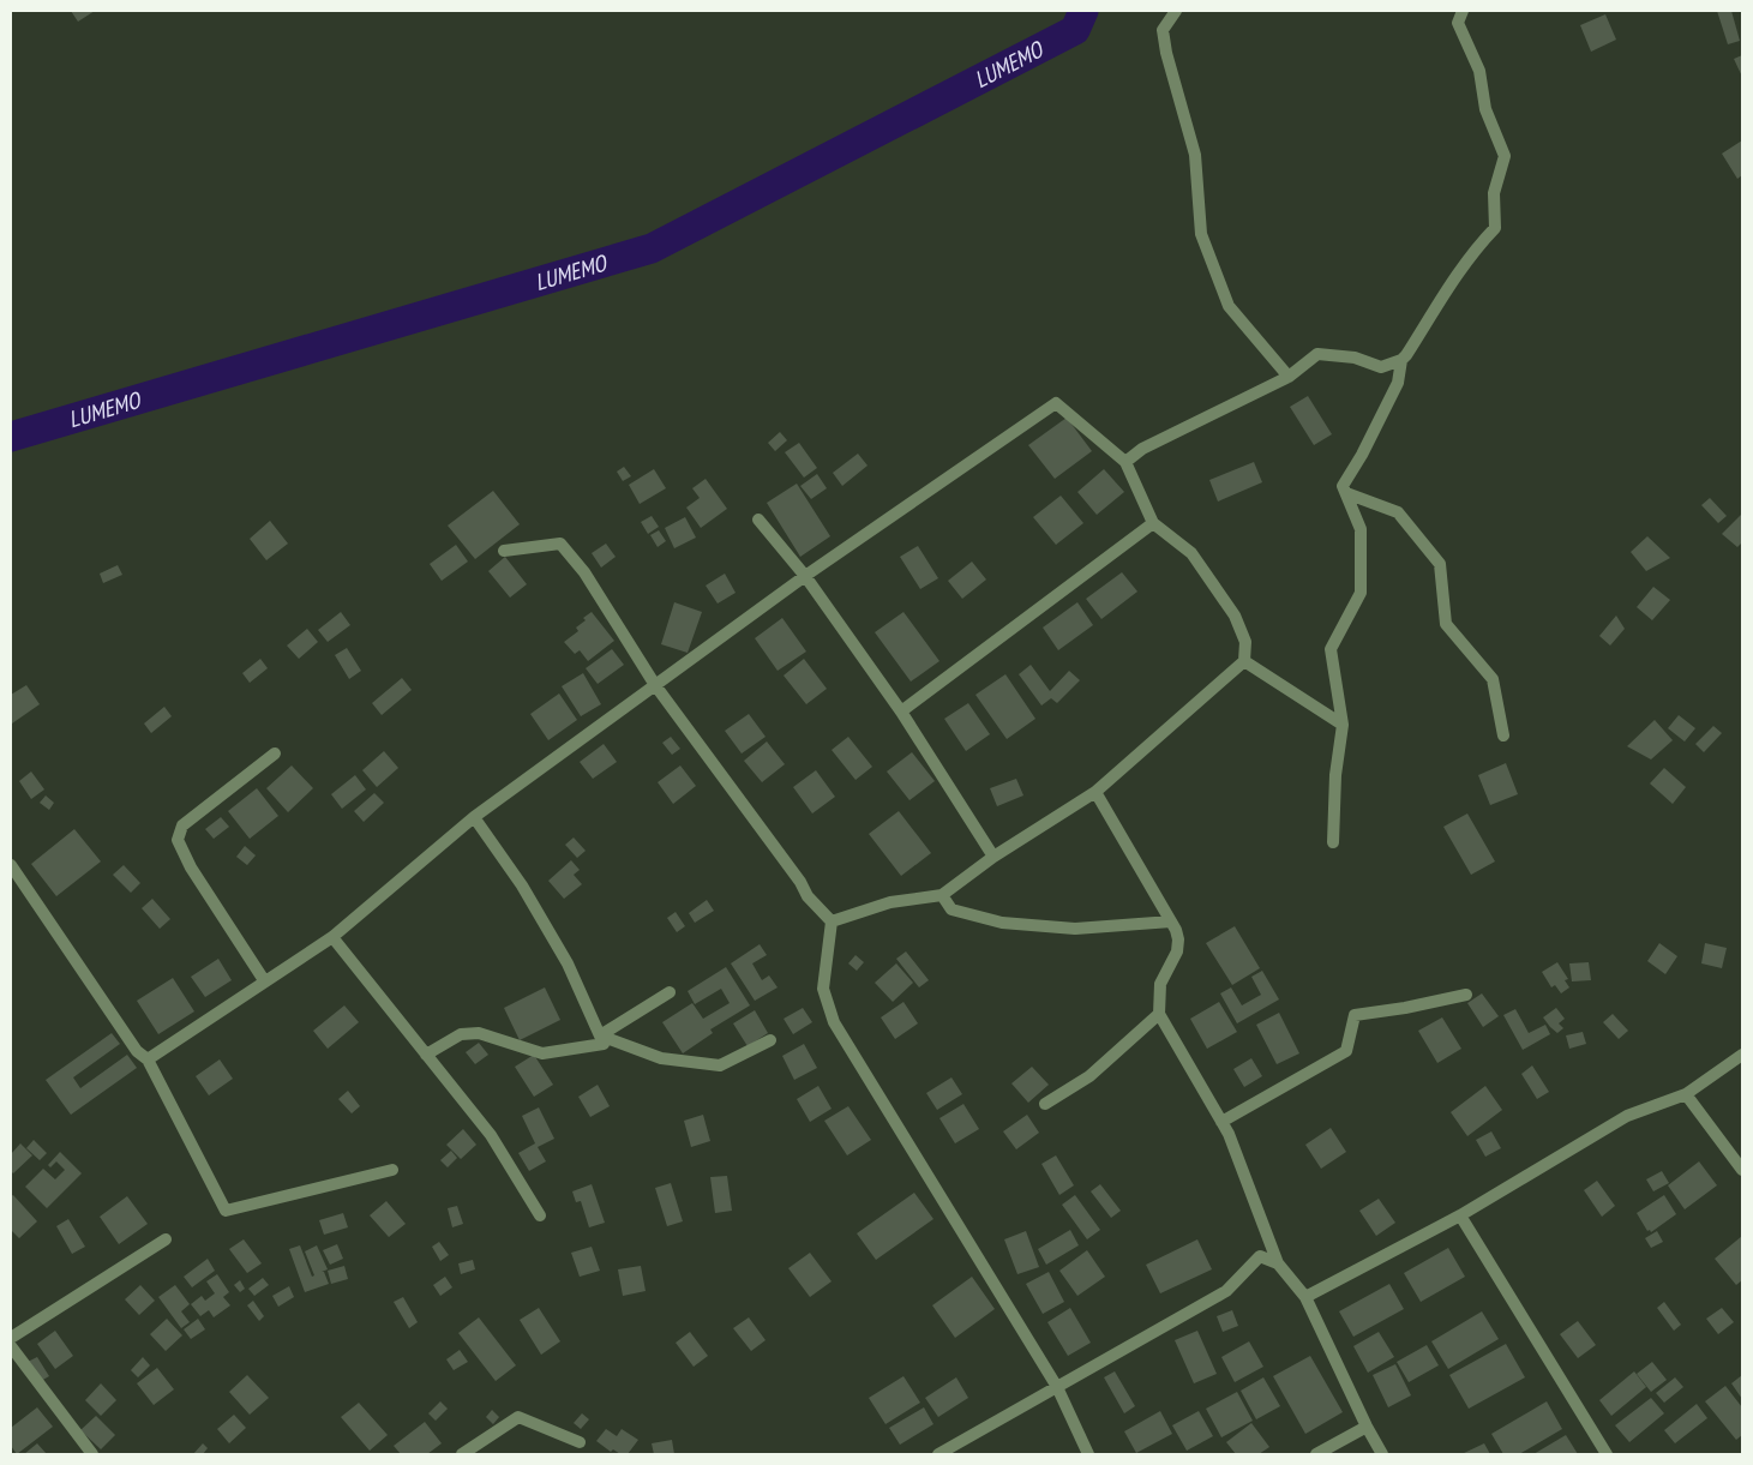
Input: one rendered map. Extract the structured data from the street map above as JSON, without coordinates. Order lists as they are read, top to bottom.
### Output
{
  "water": ["LUMEMO"]
}
